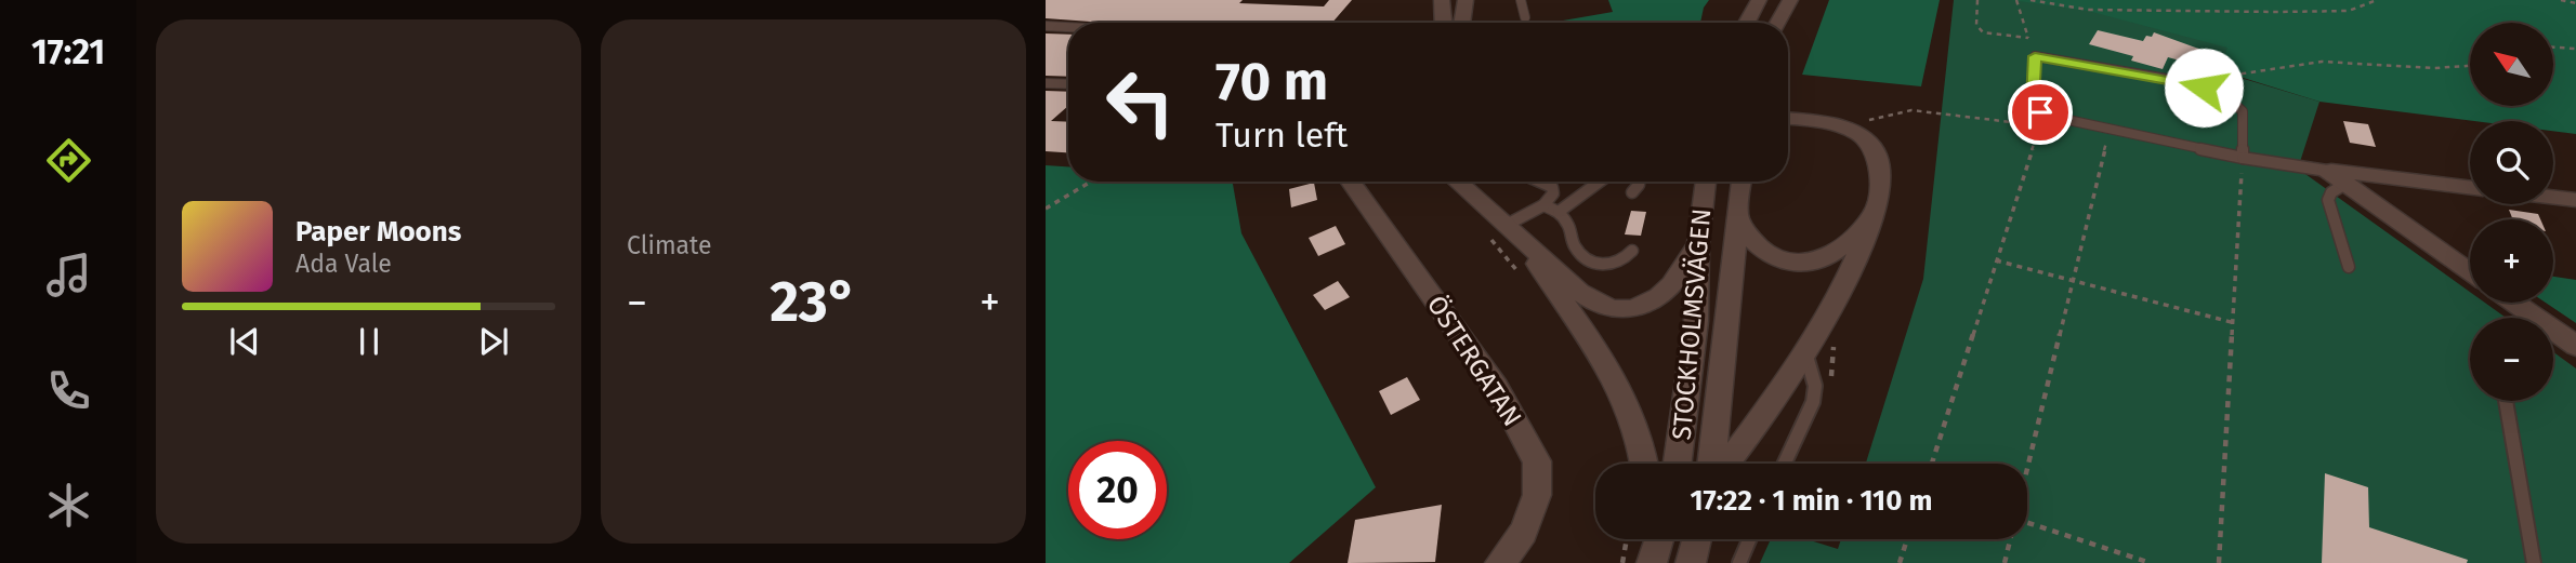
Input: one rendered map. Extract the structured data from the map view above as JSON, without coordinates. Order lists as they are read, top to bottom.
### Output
{
  "streets": {
    "main road": ["STOCKHOLMSVÄGEN", "ÖSTERGATAN"]
  },
  "north": "top left",
  "page": {
    "tabs": "17:21",
    "tile": "Climate",
    "map_buttons": ["+", "−"],
    "turn": ["70 m", "Turn left"],
    "song": ["Paper Moons", "Ada Vale"],
    "heat": ["−", "23°", "+"],
    "limit": "20",
    "trip": "17:22 · 1 min · 110 m"
  }
}
